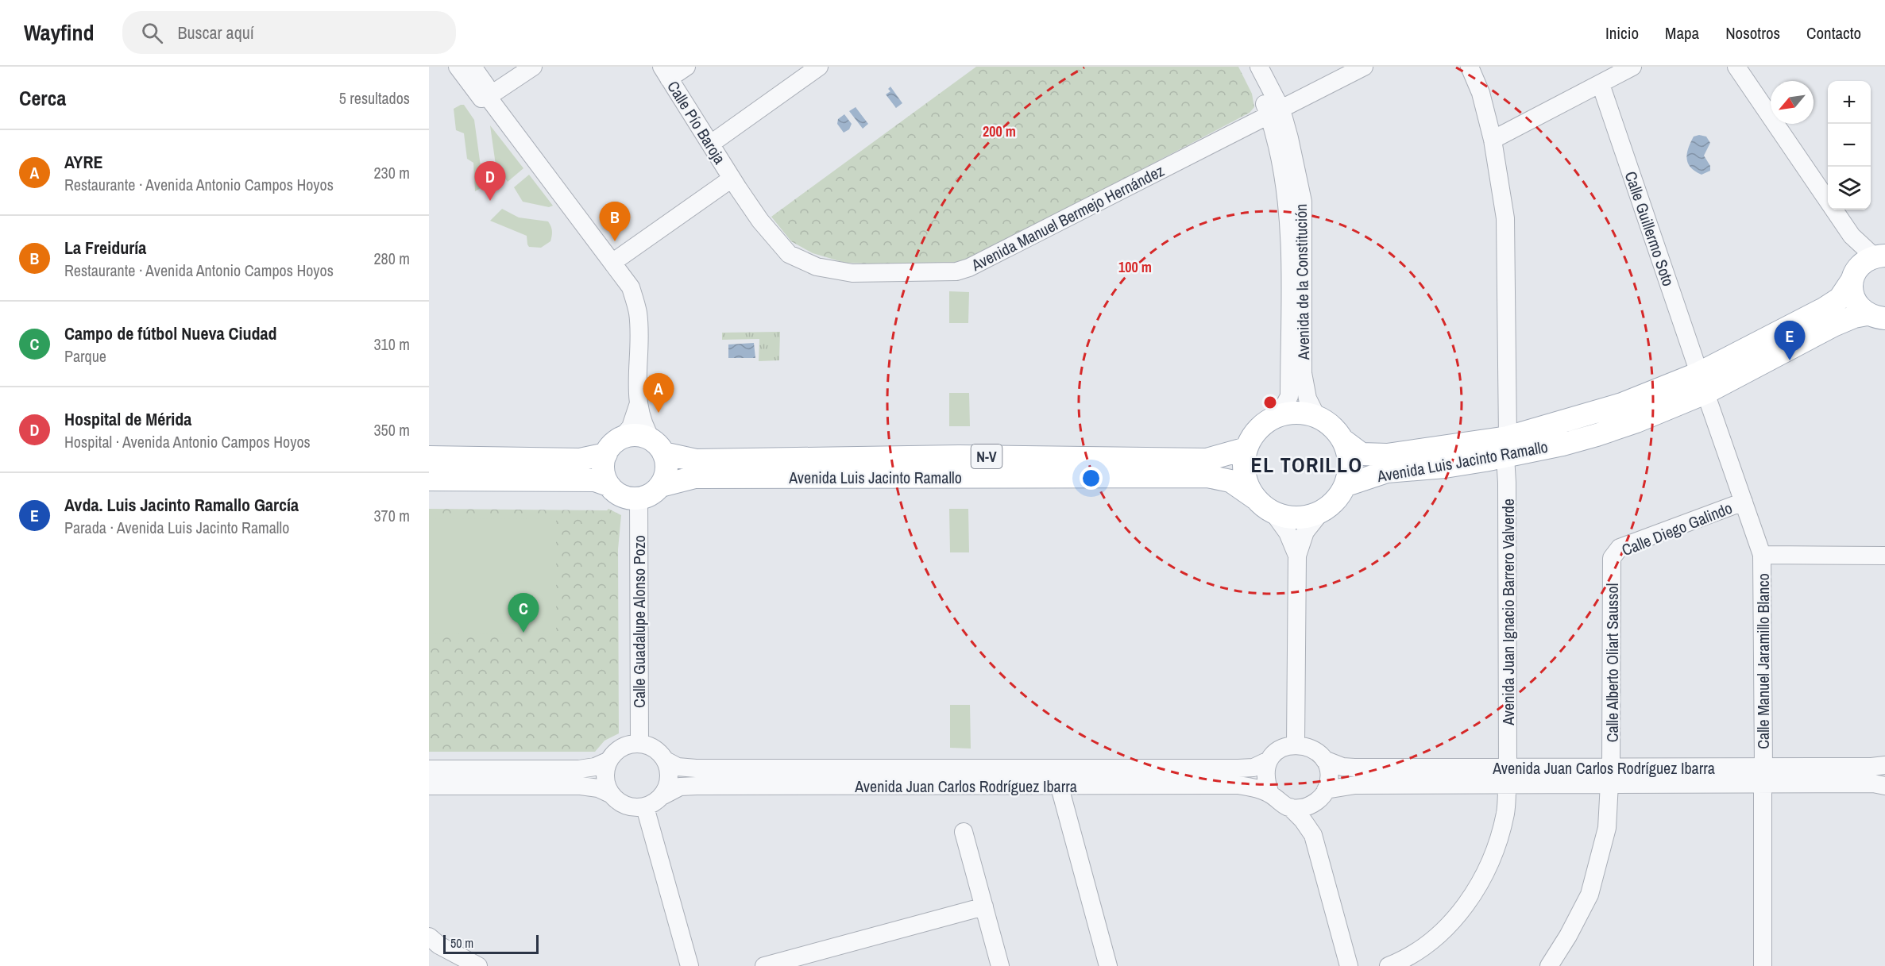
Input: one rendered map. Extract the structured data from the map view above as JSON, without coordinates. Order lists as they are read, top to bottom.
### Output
{
  "streets": {
    "main road": ["N-V", "Avenida Luis Jacinto Ramallo"],
    "street": [
      "Calle Pío Baroja",
      "Avenida Manuel Bermejo Hernández",
      "Calle Guillermo Soto",
      "Avenida de la Constitución",
      "Calle Diego Galindo",
      "Avenida Juan Ignacio Barrero Valverde",
      "Calle Guadalupe Alonso Pozo",
      "Calle Manuel Jaramillo Blanco",
      "Calle Alberto Oliart Saussol",
      "Avenida Juan Carlos Rodríguez Ibarra"
    ]
  },
  "crossings": [
    ["Calle Pío Baroja", "Avenida Manuel Bermejo Hernández"],
    ["Avenida Manuel Bermejo Hernández", "Avenida de la Constitución"],
    ["Calle Guillermo Soto", "Avenida Luis Jacinto Ramallo"],
    ["Calle Guillermo Soto", "Calle Diego Galindo"],
    ["Calle Guillermo Soto", "Calle Manuel Jaramillo Blanco"],
    ["Avenida de la Constitución", "Avenida Luis Jacinto Ramallo"],
    ["Avenida Luis Jacinto Ramallo", "Avenida Juan Ignacio Barrero Valverde"],
    ["Avenida Luis Jacinto Ramallo", "Calle Guadalupe Alonso Pozo"],
    ["Calle Diego Galindo", "Calle Alberto Oliart Saussol"],
    ["Avenida Juan Ignacio Barrero Valverde", "Avenida Juan Carlos Rodríguez Ibarra"],
    ["Calle Guadalupe Alonso Pozo", "Avenida Juan Carlos Rodríguez Ibarra"],
    ["Calle Manuel Jaramillo Blanco", "Avenida Juan Carlos Rodríguez Ibarra"],
    ["Calle Alberto Oliart Saussol", "Avenida Juan Carlos Rodríguez Ibarra"]
  ],
  "districts": ["EL TORILLO"],
  "scale_bar": "50 m",
  "north": "bottom left",
  "page": {
    "header": "Wayfind",
    "search": "Buscar aquí",
    "nav": [
      "Inicio",
      "Mapa",
      "Nosotros",
      "Contacto"
    ],
    "heading": ["Cerca", "5 resultados"],
    "map_buttons": ["+", "−"],
    "list": [
      {
        "mark": "A",
        "name": "AYRE",
        "note": "Restaurante · Avenida Antonio Campos Hoyos",
        "value": "230 m"
      },
      {
        "mark": "B",
        "name": "La Freiduría",
        "note": "Restaurante · Avenida Antonio Campos Hoyos",
        "value": "280 m"
      },
      {
        "mark": "C",
        "name": "Campo de fútbol Nueva Ciudad",
        "note": "Parque",
        "value": "310 m"
      },
      {
        "mark": "D",
        "name": "Hospital de Mérida",
        "note": "Hospital · Avenida Antonio Campos Hoyos",
        "value": "350 m"
      },
      {
        "mark": "E",
        "name": "Avda. Luis Jacinto Ramallo García",
        "note": "Parada · Avenida Luis Jacinto Ramallo",
        "value": "370 m"
      }
    ],
    "pins": [
      "D",
      "B",
      "E",
      "A",
      "C"
    ],
    "scale": "50 m"
  },
  "rings": ["200 m", "100 m"]
}
